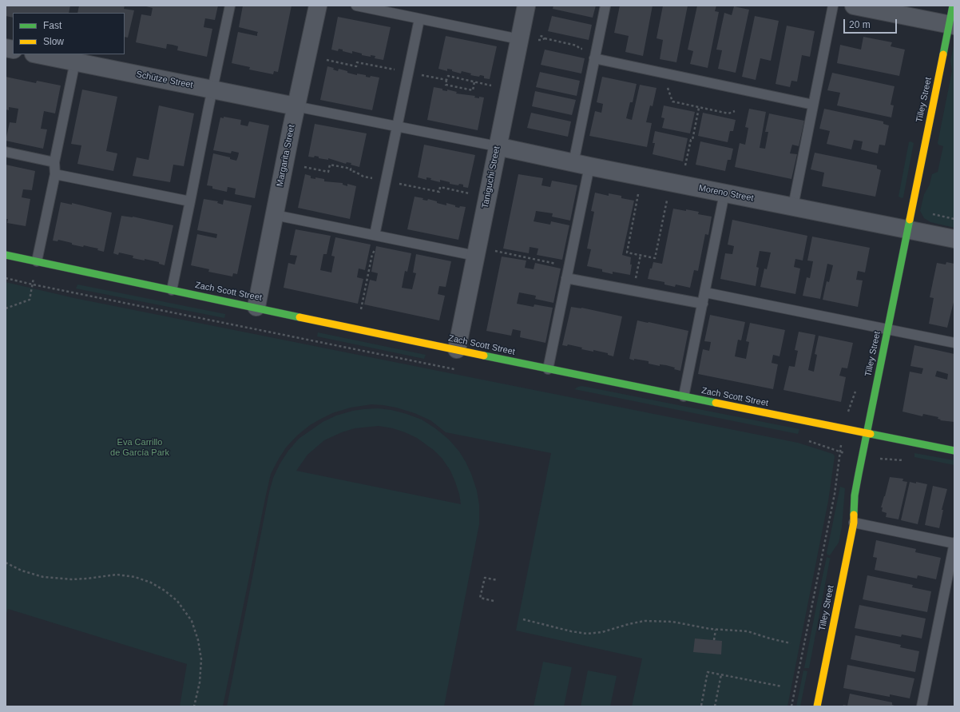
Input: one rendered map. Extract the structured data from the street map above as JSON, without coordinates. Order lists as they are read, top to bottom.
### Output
{
  "streets": {
    "street": [
      "Schütze Street",
      "Tilley Street",
      "Margarita Street",
      "Taniguchi Street",
      "Moreno Street",
      "Zach Scott Street"
    ]
  },
  "crossings": [
    ["Schütze Street", "Margarita Street"],
    ["Tilley Street", "Moreno Street"],
    ["Tilley Street", "Zach Scott Street"],
    ["Margarita Street", "Zach Scott Street"],
    ["Taniguchi Street", "Moreno Street"],
    ["Taniguchi Street", "Zach Scott Street"]
  ],
  "parks": ["Eva Carrillo de García Park"],
  "legend": ["Fast", "Slow"],
  "scale_bar": "20 m"
}
